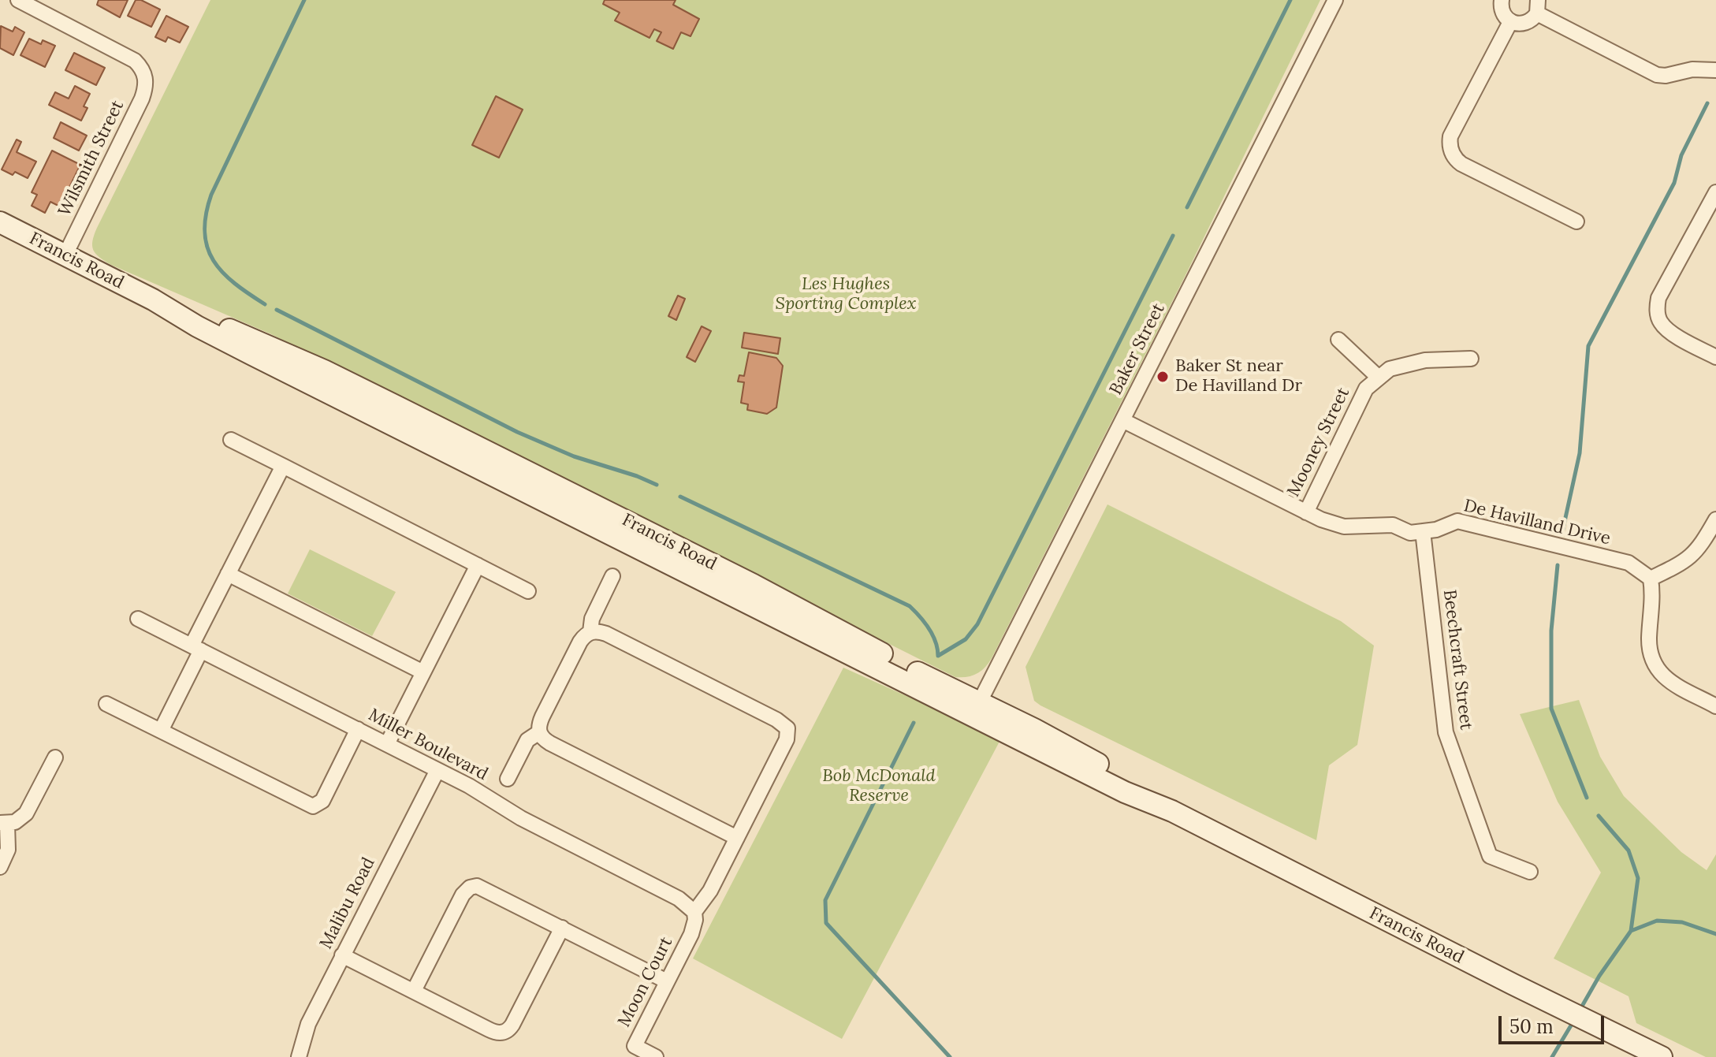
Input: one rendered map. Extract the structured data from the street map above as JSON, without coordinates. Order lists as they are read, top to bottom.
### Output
{
  "streets": {
    "main road": ["Francis Road"],
    "street": [
      "Wilsmith Street",
      "Baker Street",
      "Mooney Street",
      "De Havilland Drive",
      "Beechcraft Street",
      "Miller Boulevard",
      "Malibu Road",
      "Moon Court"
    ]
  },
  "crossings": [
    ["Wilsmith Street", "Francis Road"],
    ["Francis Road", "Baker Street"],
    ["Baker Street", "De Havilland Drive"],
    ["Mooney Street", "De Havilland Drive"],
    ["De Havilland Drive", "Beechcraft Street"],
    ["Miller Boulevard", "Malibu Road"],
    ["Miller Boulevard", "Moon Court"]
  ],
  "parks": ["Les Hughes Sporting Complex", "Bob McDonald Reserve"],
  "places": ["Baker St near De Havilland Dr"],
  "scale_bar": "50 m"
}
